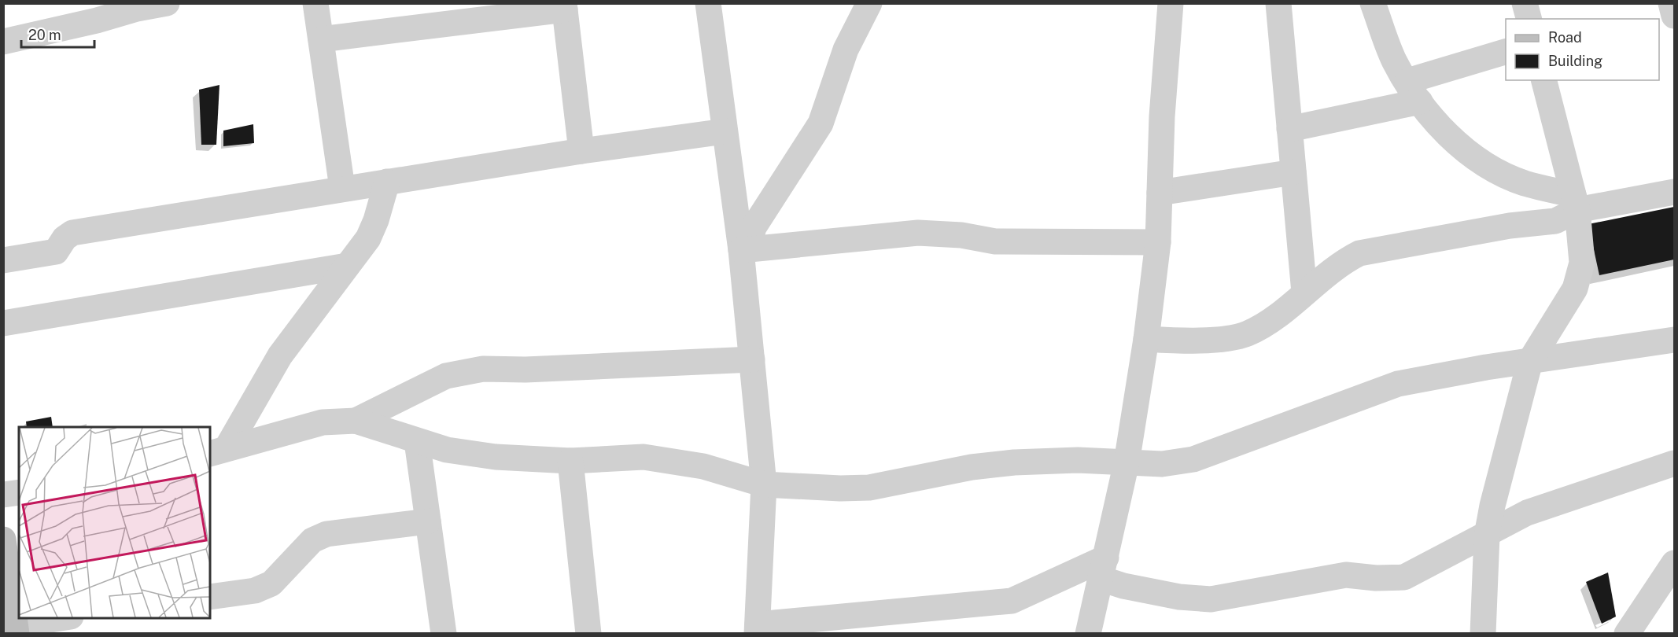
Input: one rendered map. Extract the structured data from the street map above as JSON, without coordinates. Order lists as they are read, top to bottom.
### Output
{
  "legend": ["Road", "Building"],
  "scale_bar": "20 m"
}
